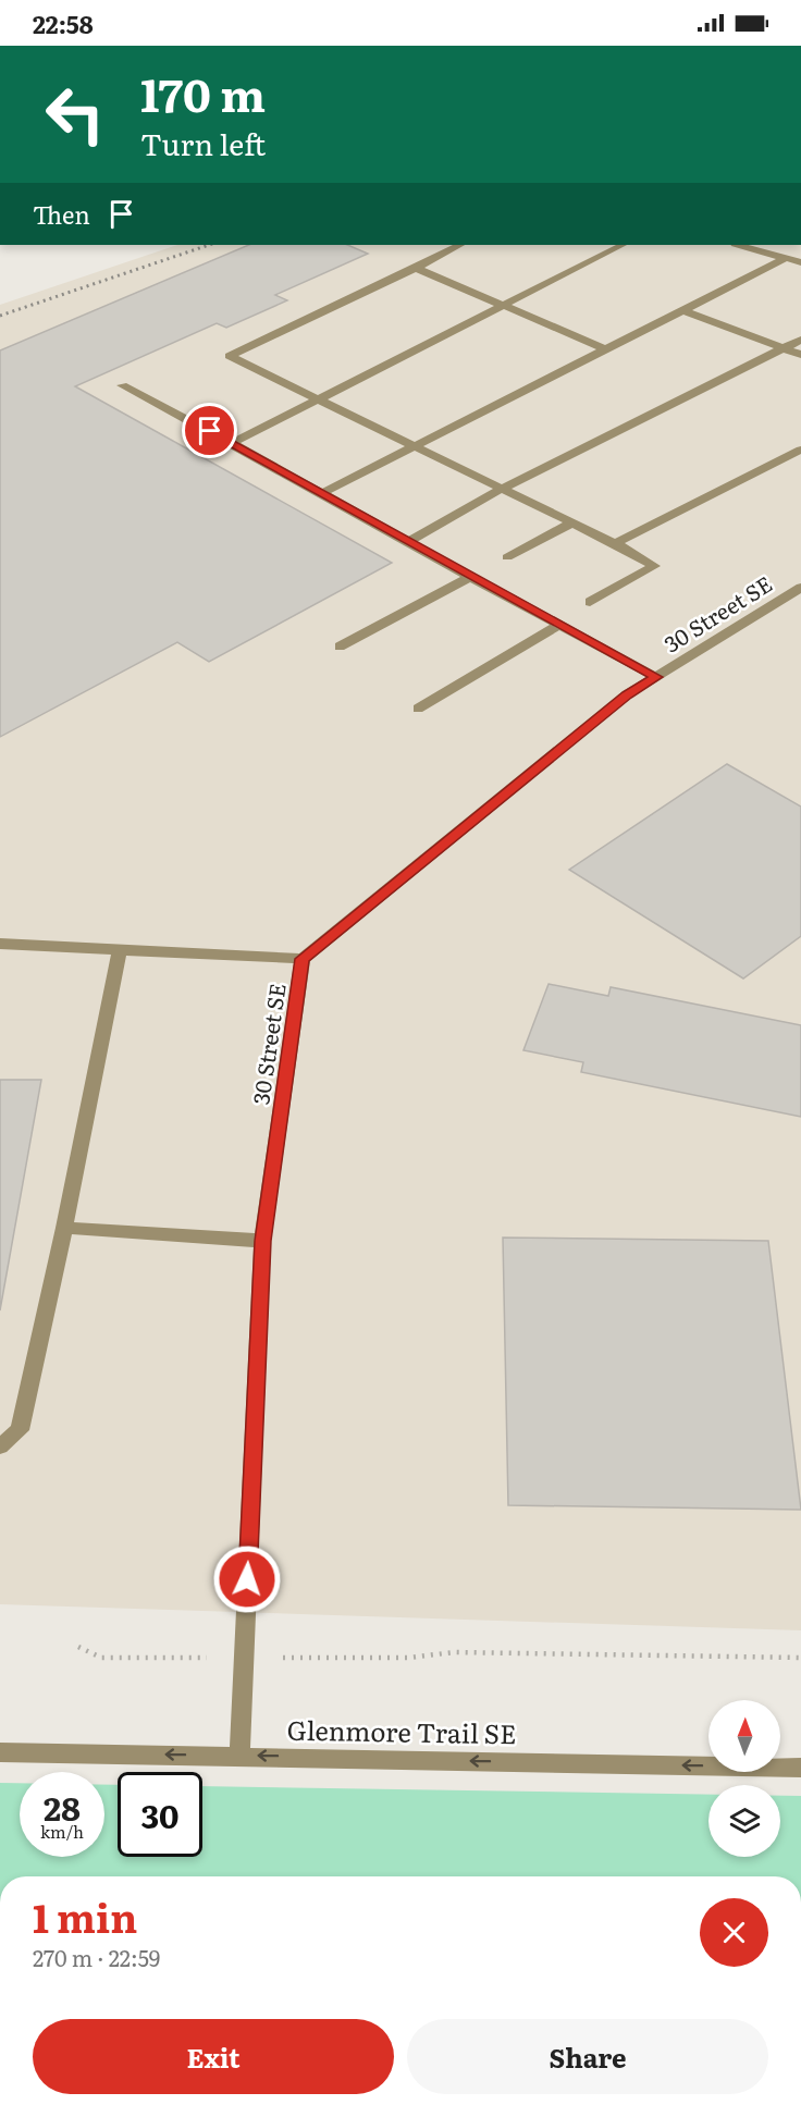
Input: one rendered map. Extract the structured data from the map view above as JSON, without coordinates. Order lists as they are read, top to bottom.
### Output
{
  "streets": {
    "street": ["30 Street SE", "Glenmore Trail SE"]
  },
  "crossings": [
    ["30 Street SE", "Glenmore Trail SE"]
  ],
  "one_way": ["Glenmore Trail SE"],
  "north": "top",
  "page": {
    "status": "22:58",
    "turn": ["170 m", "Turn left"],
    "then": "Then",
    "speed": "28 km/h",
    "limit": "30",
    "heading": ["1 min", "270 m · 22:59"],
    "buttons": ["Exit", "Share"]
  }
}
